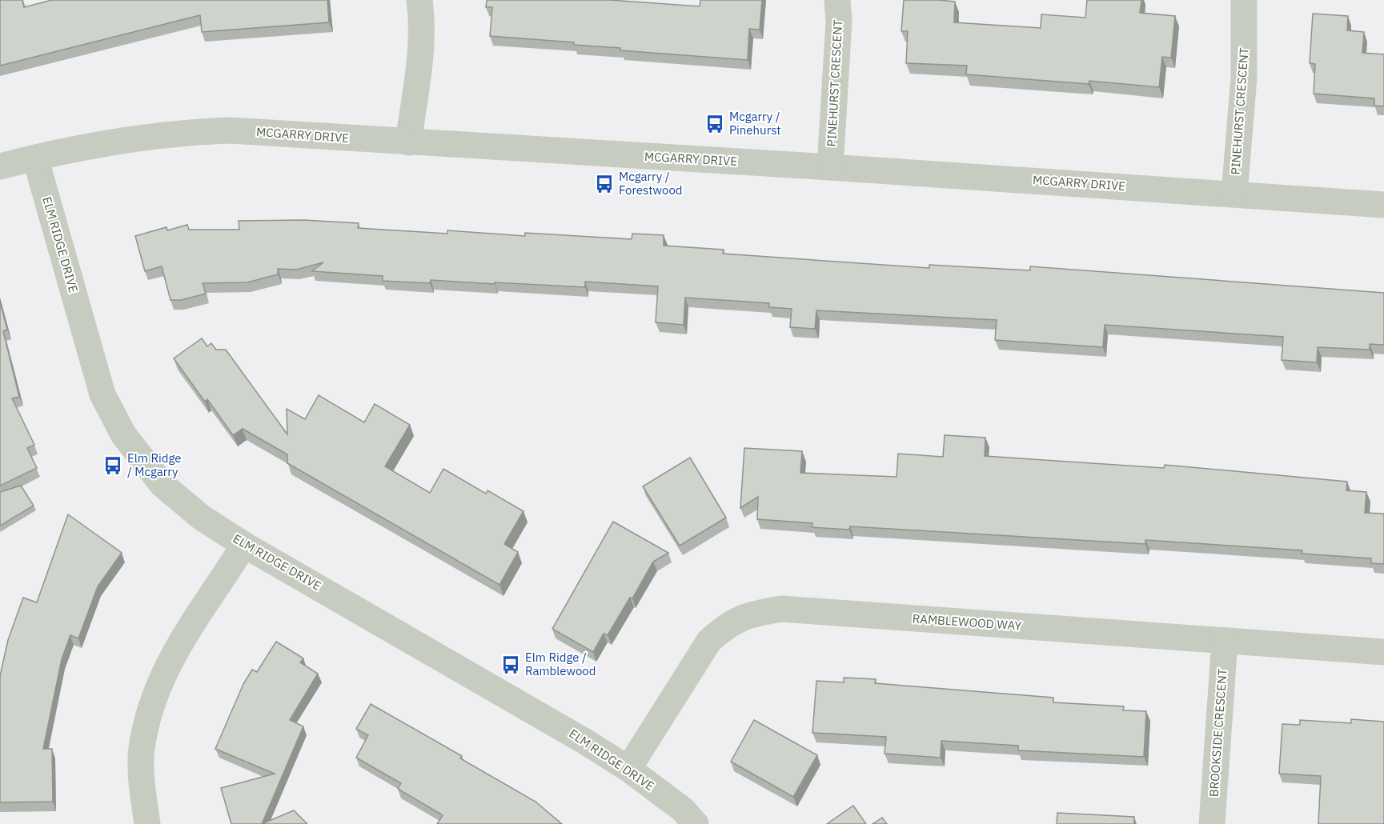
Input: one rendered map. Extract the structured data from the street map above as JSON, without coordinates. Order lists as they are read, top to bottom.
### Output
{
  "streets": {
    "street": [
      "PINEHURST CRESCENT",
      "MCGARRY DRIVE",
      "ELM RIDGE DRIVE",
      "RAMBLEWOOD WAY",
      "BROOKSIDE CRESCENT"
    ]
  },
  "crossings": [
    ["PINEHURST CRESCENT", "MCGARRY DRIVE"],
    ["MCGARRY DRIVE", "ELM RIDGE DRIVE"],
    ["ELM RIDGE DRIVE", "RAMBLEWOOD WAY"],
    ["RAMBLEWOOD WAY", "BROOKSIDE CRESCENT"]
  ],
  "places": {
    "bus stop": [
      "Mcgarry / Pinehurst",
      "Mcgarry / Forestwood",
      "Elm Ridge / Mcgarry",
      "Elm Ridge / Ramblewood"
    ]
  }
}
